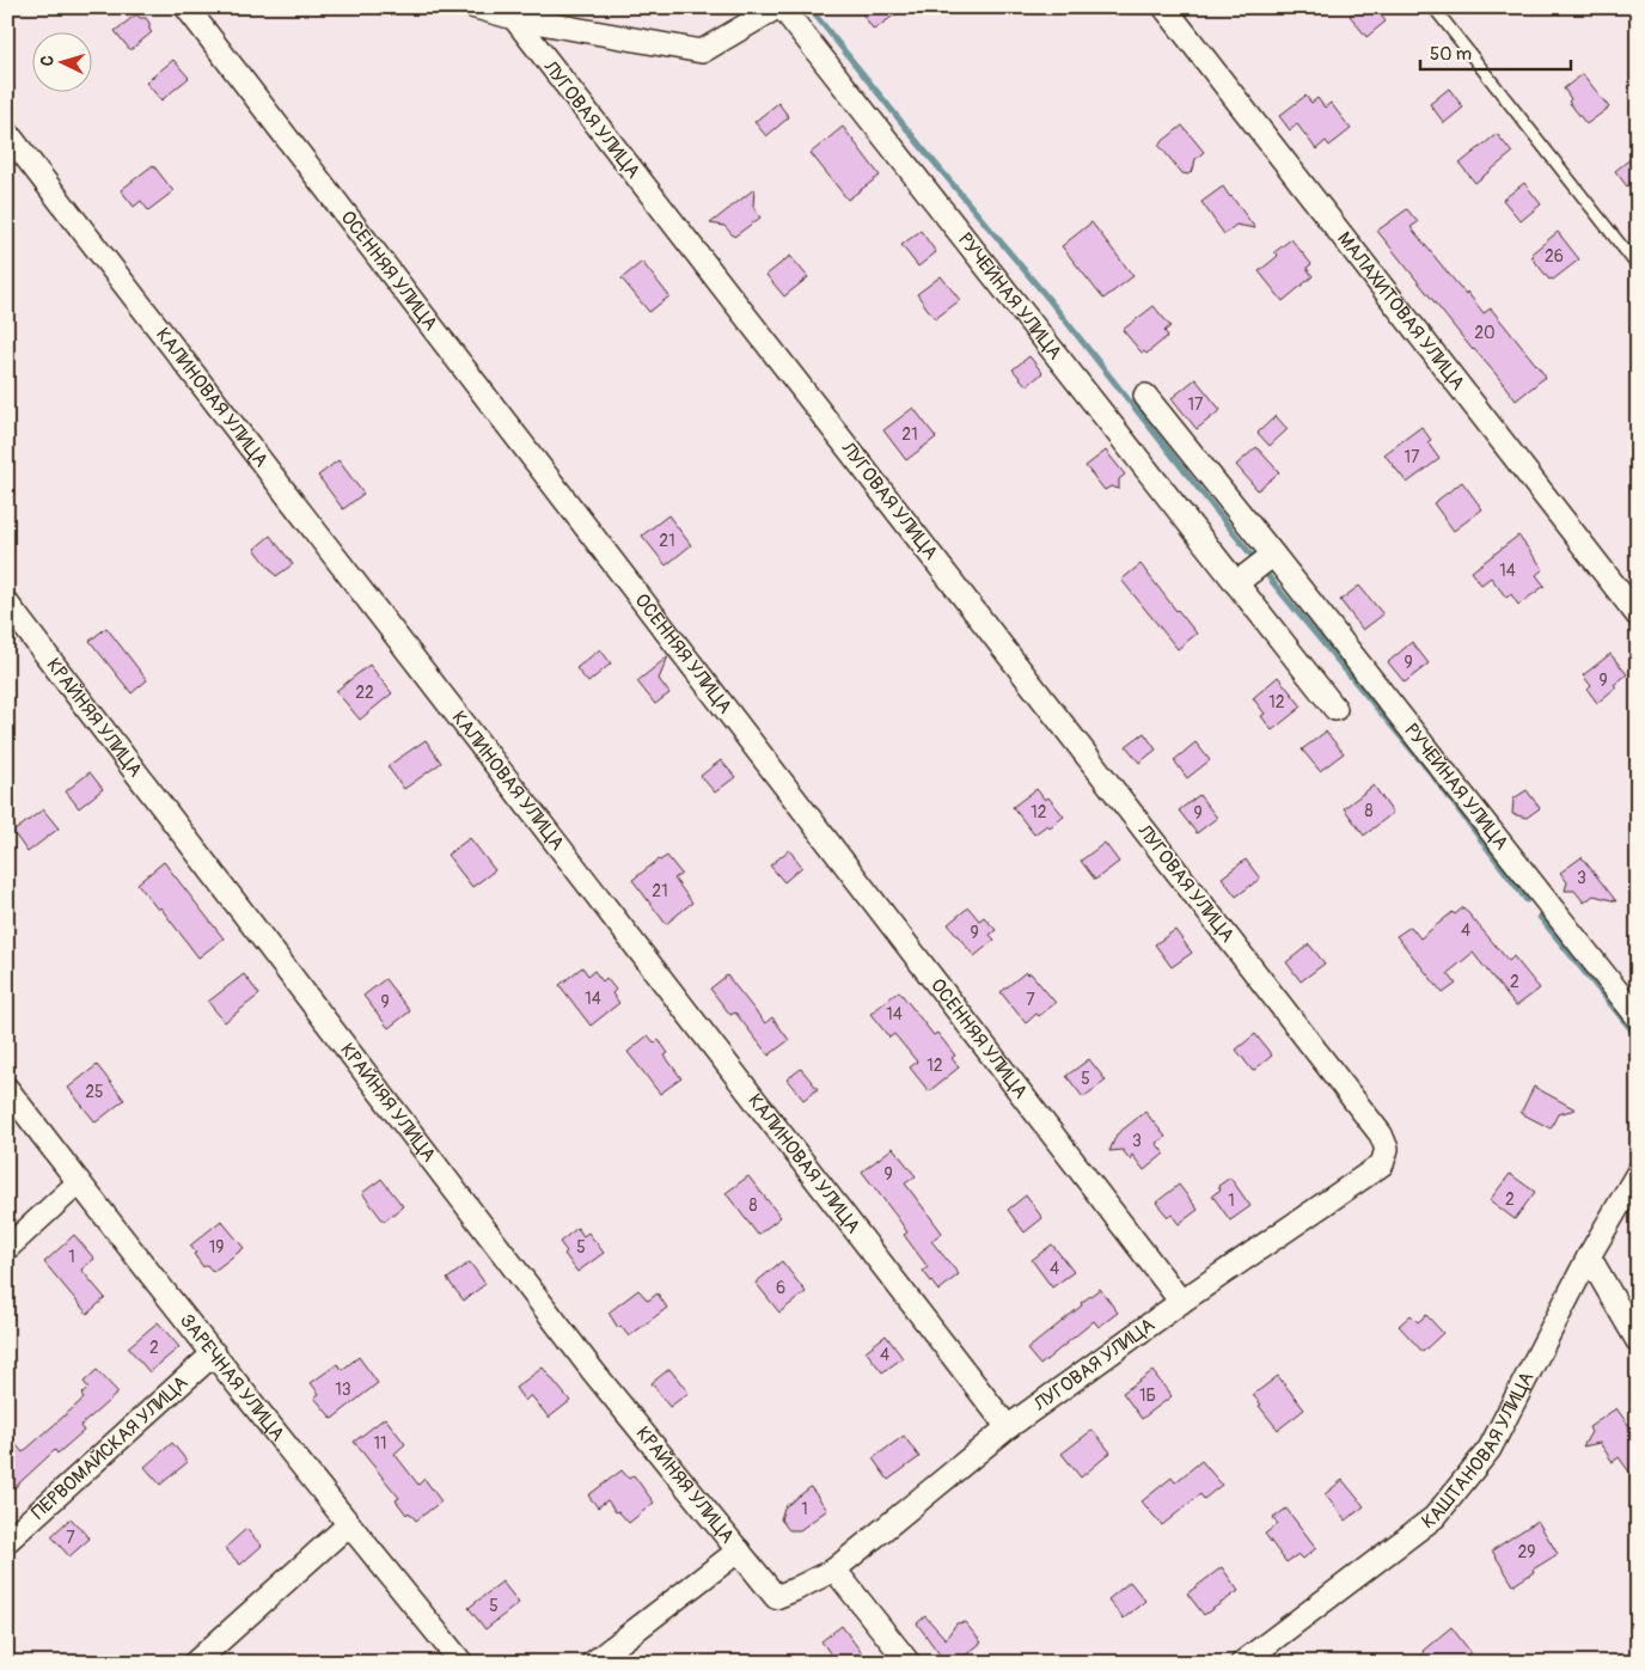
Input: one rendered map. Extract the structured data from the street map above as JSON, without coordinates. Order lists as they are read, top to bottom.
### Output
{
  "streets": {
    "street": [
      "ЛУГОВАЯ УЛИЦА",
      "ОСЕННЯЯ УЛИЦА",
      "РУЧЕЙНАЯ УЛИЦА",
      "МАЛАХИТОВАЯ УЛИЦА",
      "КАЛИНОВАЯ УЛИЦА",
      "КРАЙНЯЯ УЛИЦА",
      "ЗАРЕЧНАЯ УЛИЦА",
      "ПЕРВОМАЙСКАЯ УЛИЦА",
      "КАШТАНОВАЯ УЛИЦА"
    ]
  },
  "crossings": [
    ["ЛУГОВАЯ УЛИЦА", "ОСЕННЯЯ УЛИЦА"],
    ["ЛУГОВАЯ УЛИЦА", "КАЛИНОВАЯ УЛИЦА"],
    ["ЛУГОВАЯ УЛИЦА", "КРАЙНЯЯ УЛИЦА"],
    ["ЗАРЕЧНАЯ УЛИЦА", "ПЕРВОМАЙСКАЯ УЛИЦА"]
  ],
  "house_numbers": [
    "26",
    "20",
    "17",
    "21",
    "17",
    "21",
    "14",
    "9",
    "9",
    "22",
    "12",
    "8",
    "12",
    "9",
    "3",
    "21",
    "4",
    "9",
    "2",
    "14",
    "7",
    "9",
    "14",
    "12",
    "5",
    "25",
    "3",
    "9",
    "2",
    "1",
    "8",
    "19",
    "5",
    "1",
    "4",
    "6",
    "2",
    "4",
    "13",
    "1Б",
    "11",
    "1",
    "7",
    "29",
    "5"
  ],
  "scale_bar": "50 m",
  "north": "left"
}
